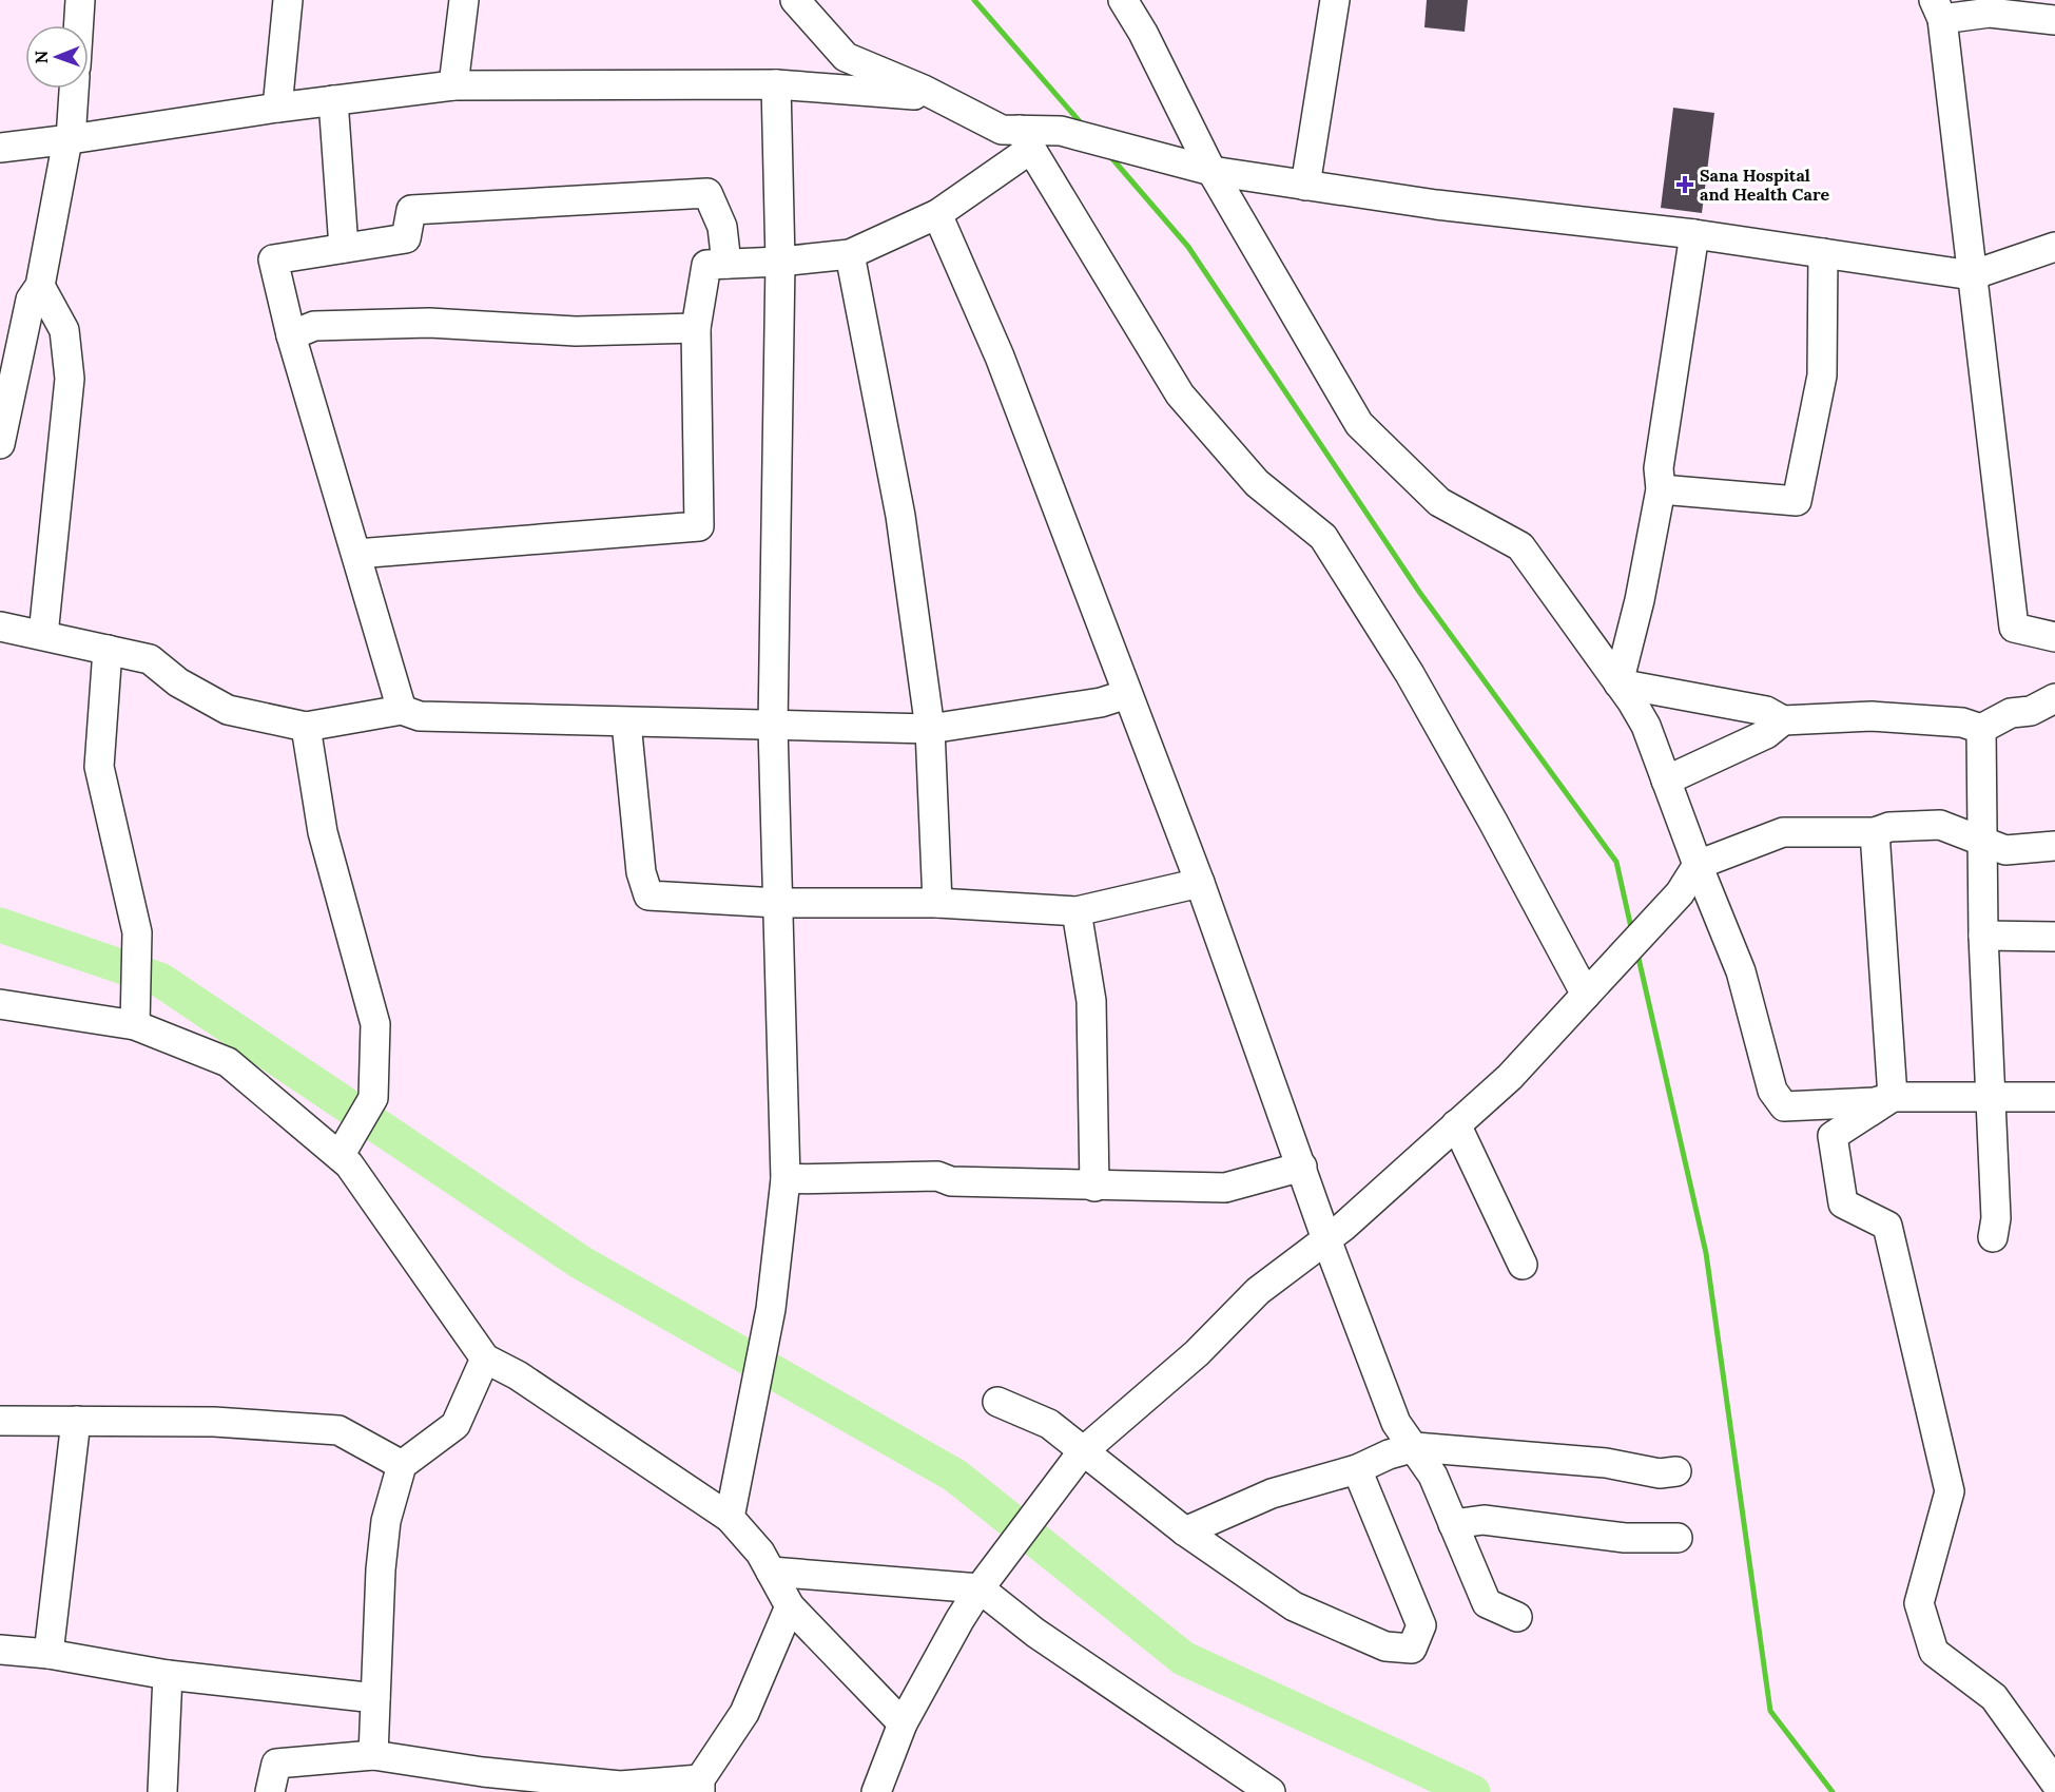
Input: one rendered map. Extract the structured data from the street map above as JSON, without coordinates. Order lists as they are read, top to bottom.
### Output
{
  "places": {
    "health": ["Sana Hospital and Health Care"]
  },
  "north": "left"
}
